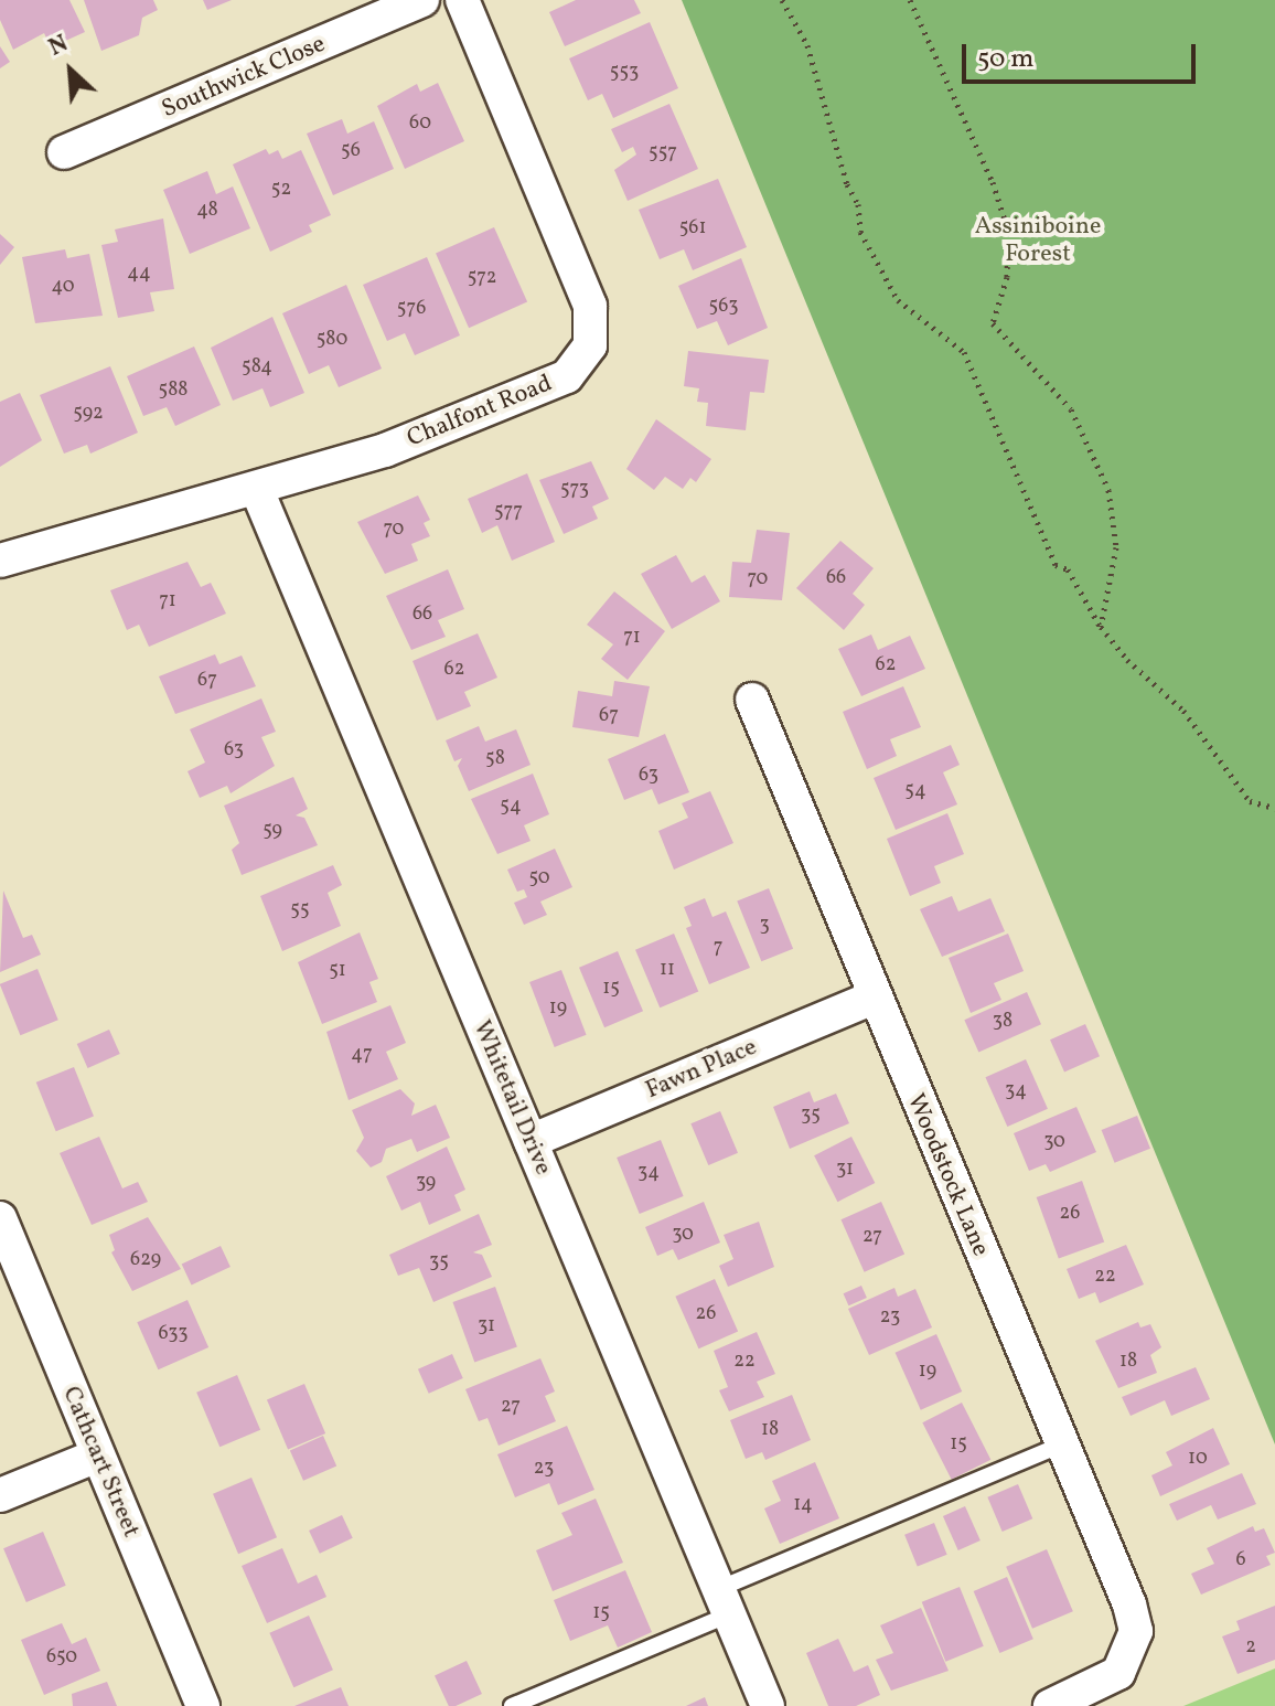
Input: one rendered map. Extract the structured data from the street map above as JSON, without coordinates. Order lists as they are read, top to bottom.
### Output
{
  "streets": {
    "street": [
      "Southwick Close",
      "Chalfont Road",
      "Fawn Place",
      "Whitetail Drive",
      "Woodstock Lane",
      "Cathcart Street"
    ]
  },
  "crossings": [
    ["Chalfont Road", "Whitetail Drive"],
    ["Fawn Place", "Whitetail Drive"],
    ["Fawn Place", "Woodstock Lane"]
  ],
  "parks": ["Assiniboine Forest"],
  "house_numbers": [
    "553",
    "60",
    "56",
    "557",
    "52",
    "48",
    "561",
    "44",
    "572",
    "40",
    "563",
    "576",
    "580",
    "584",
    "588",
    "592",
    "573",
    "577",
    "70",
    "66",
    "70",
    "71",
    "66",
    "71",
    "62",
    "62",
    "67",
    "67",
    "63",
    "58",
    "63",
    "54",
    "54",
    "59",
    "50",
    "55",
    "3",
    "7",
    "11",
    "51",
    "15",
    "19",
    "38",
    "47",
    "34",
    "35",
    "30",
    "31",
    "34",
    "39",
    "26",
    "30",
    "27",
    "629",
    "35",
    "22",
    "26",
    "23",
    "31",
    "633",
    "22",
    "18",
    "19",
    "27",
    "18",
    "15",
    "10",
    "23",
    "14",
    "6",
    "15",
    "2",
    "650"
  ],
  "scale_bar": "50 m",
  "north": "top left"
}
